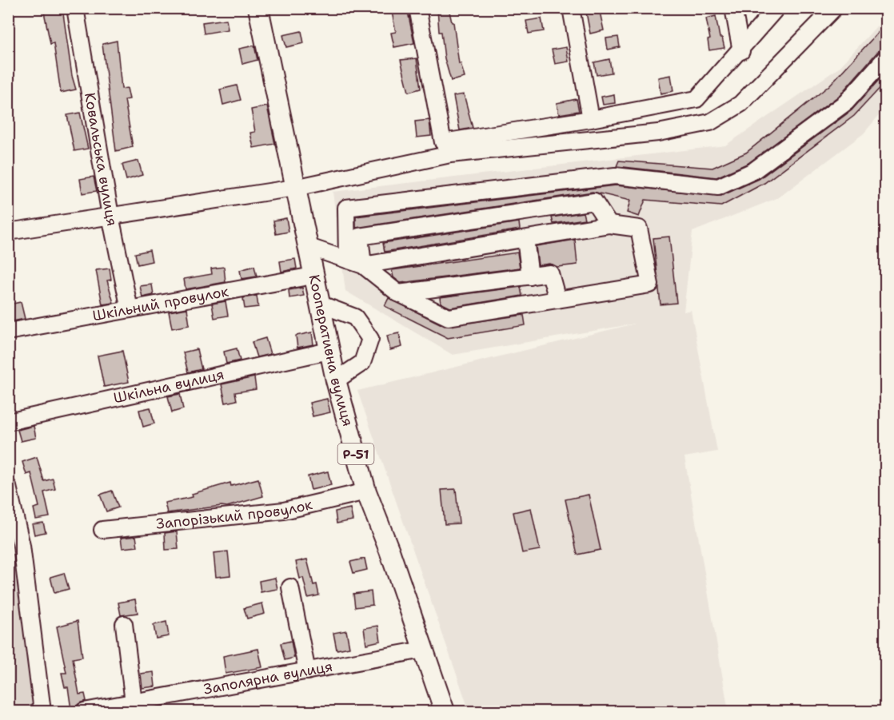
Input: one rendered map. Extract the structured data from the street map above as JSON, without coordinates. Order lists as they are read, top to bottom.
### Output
{
  "streets": {
    "main road": ["Кооперативна вулиця", "Р-51"],
    "street": [
      "Ковальська вулиця",
      "Шкільний провулок",
      "Шкільна вулиця",
      "Запорізький провулок",
      "Заполярна вулиця"
    ]
  },
  "crossings": [
    ["Ковальська вулиця", "Шкільний провулок"],
    ["Шкільний провулок", "Кооперативна вулиця"],
    ["Кооперативна вулиця", "Шкільна вулиця"],
    ["Кооперативна вулиця", "Запорізький провулок"],
    ["Кооперативна вулиця", "Заполярна вулиця"]
  ]
}
